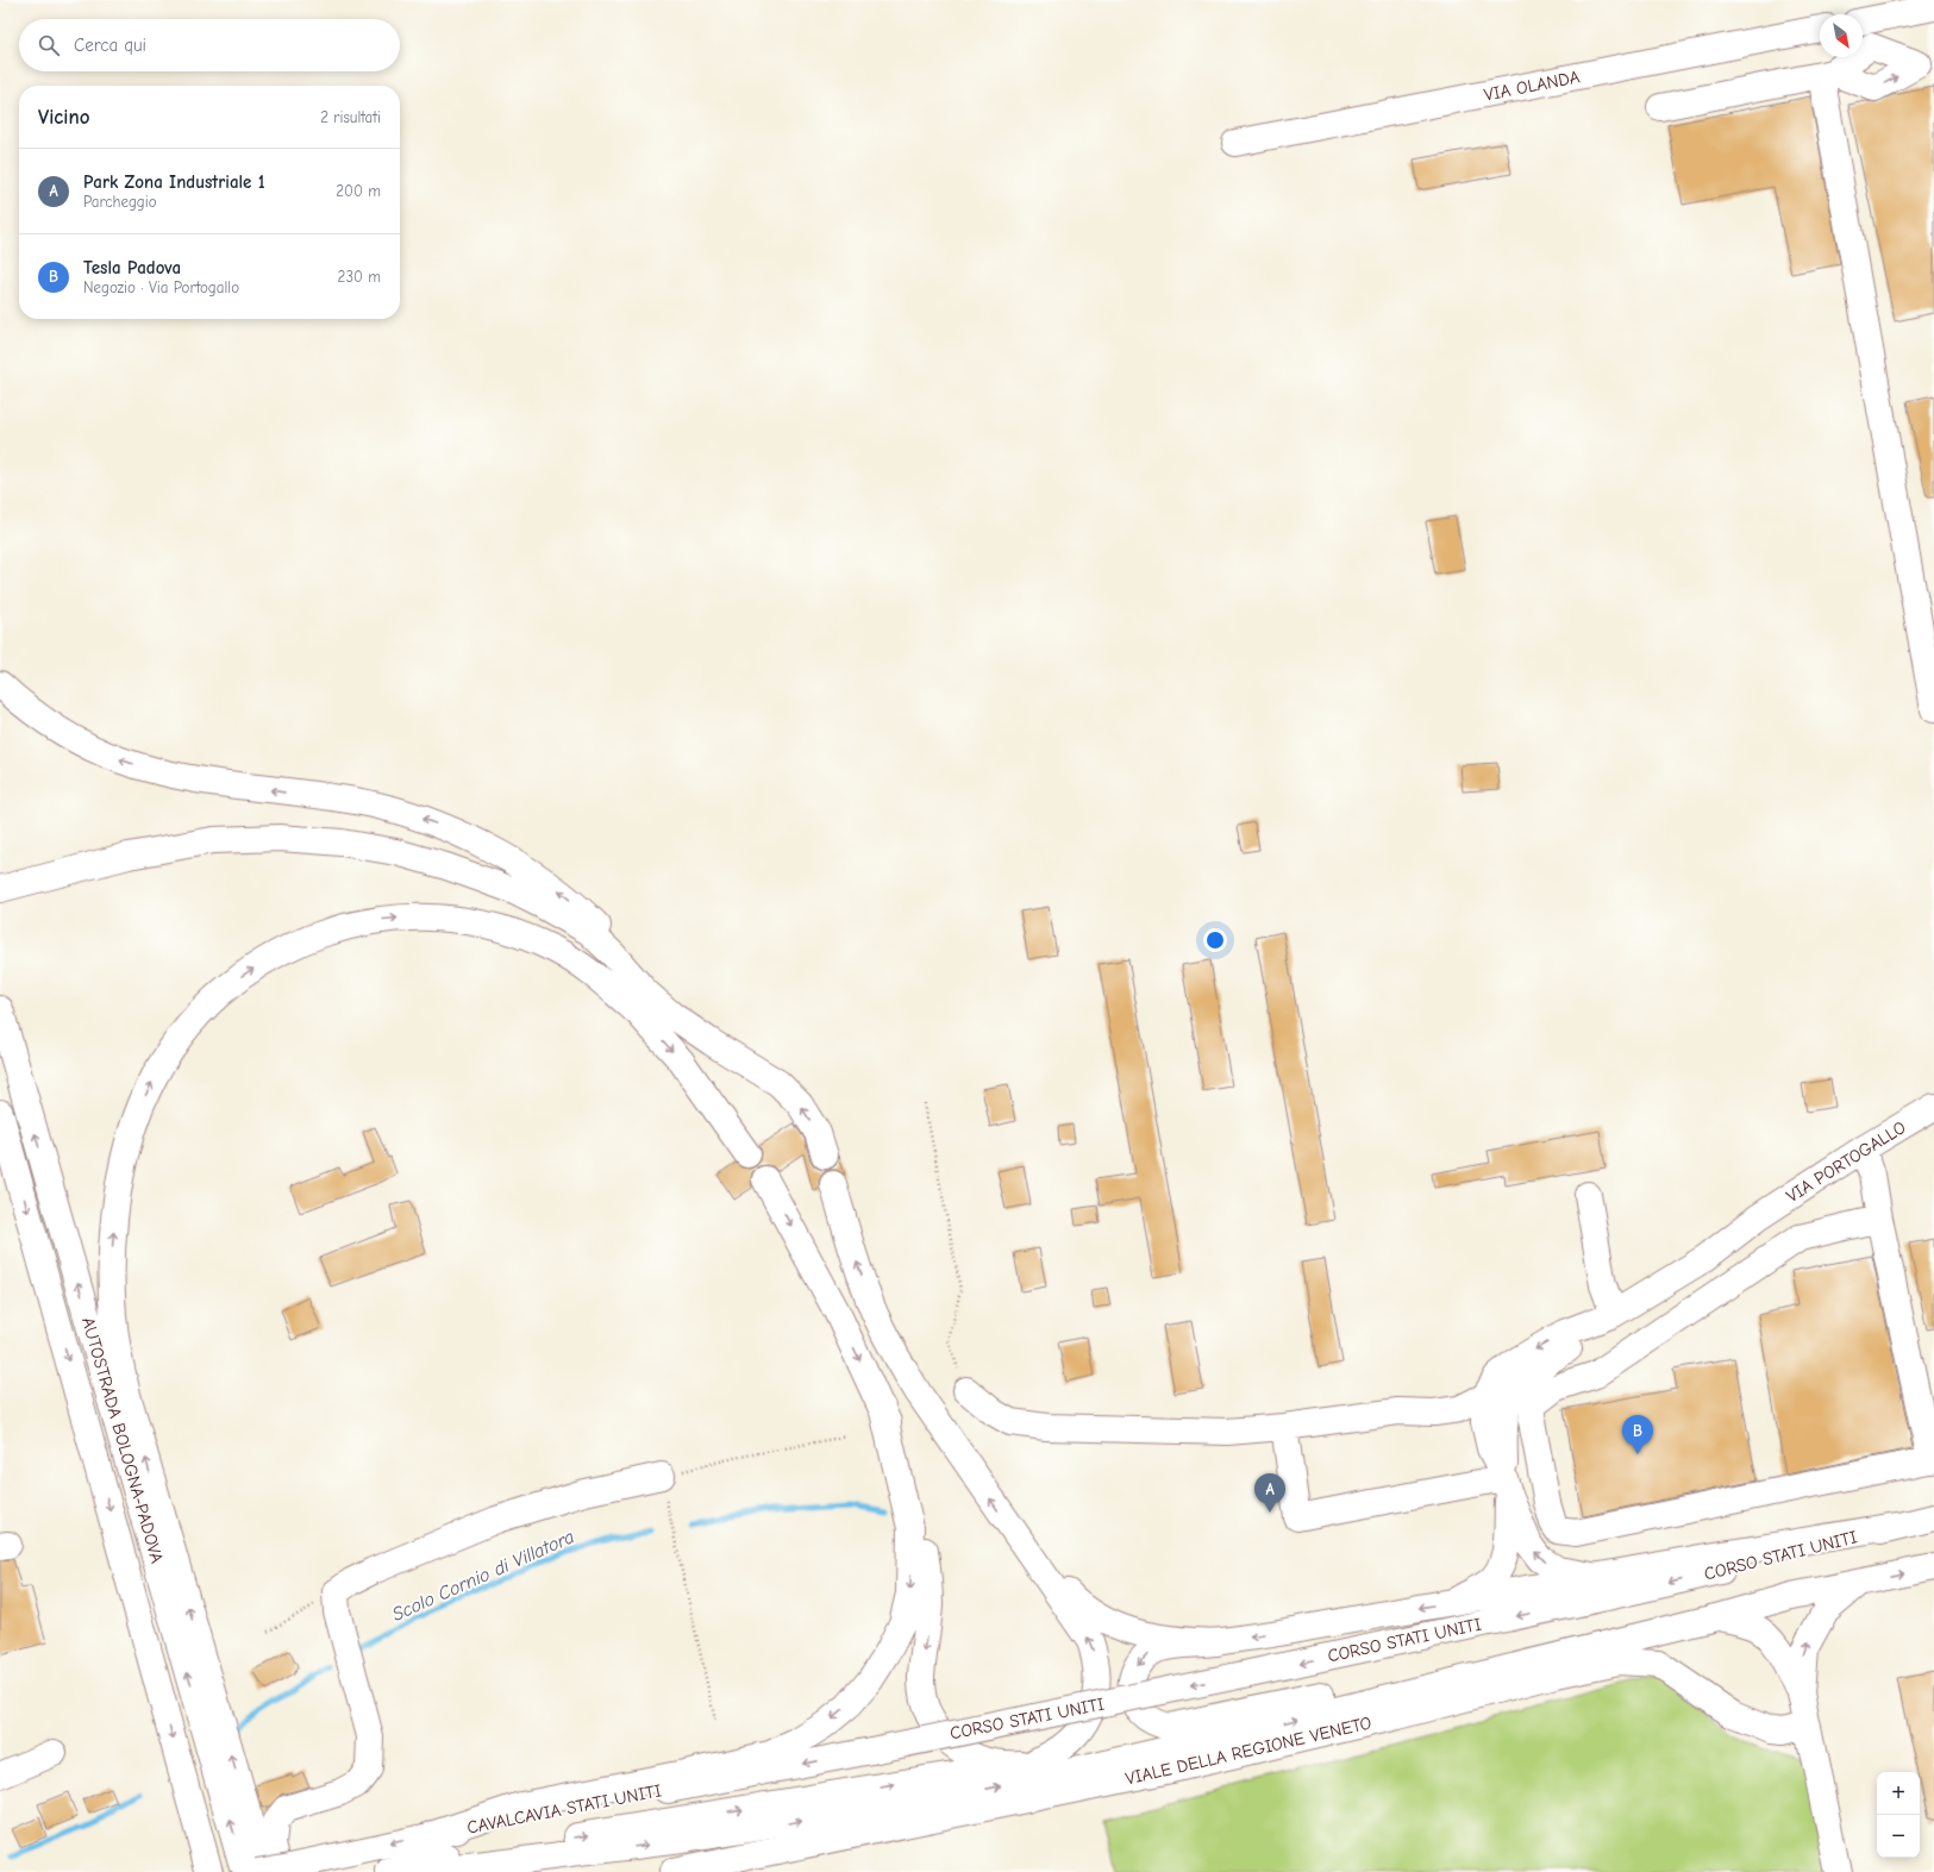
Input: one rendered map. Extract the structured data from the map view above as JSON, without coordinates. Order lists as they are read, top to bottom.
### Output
{
  "streets": {
    "main road": [
      "VIA OLANDA",
      "VIA PORTOGALLO",
      "AUTOSTRADA BOLOGNA-PADOVA",
      "CORSO STATI UNITI",
      "VIALE DELLA REGIONE VENETO",
      "CAVALCAVIA STATI UNITI"
    ]
  },
  "crossings": [
    ["CORSO STATI UNITI", "CAVALCAVIA STATI UNITI"]
  ],
  "water": ["Scolo Cornio di Villatora"],
  "north": "bottom right",
  "page": {
    "search": "Cerca qui",
    "heading": ["Vicino", "2 risultati"],
    "list": [
      {
        "mark": "A",
        "name": "Park Zona Industriale 1",
        "note": "Parcheggio",
        "value": "200 m"
      },
      {
        "mark": "B",
        "name": "Tesla Padova",
        "note": "Negozio · Via Portogallo",
        "value": "230 m"
      }
    ],
    "pins": ["B", "A"],
    "map_buttons": ["+", "−"]
  }
}
